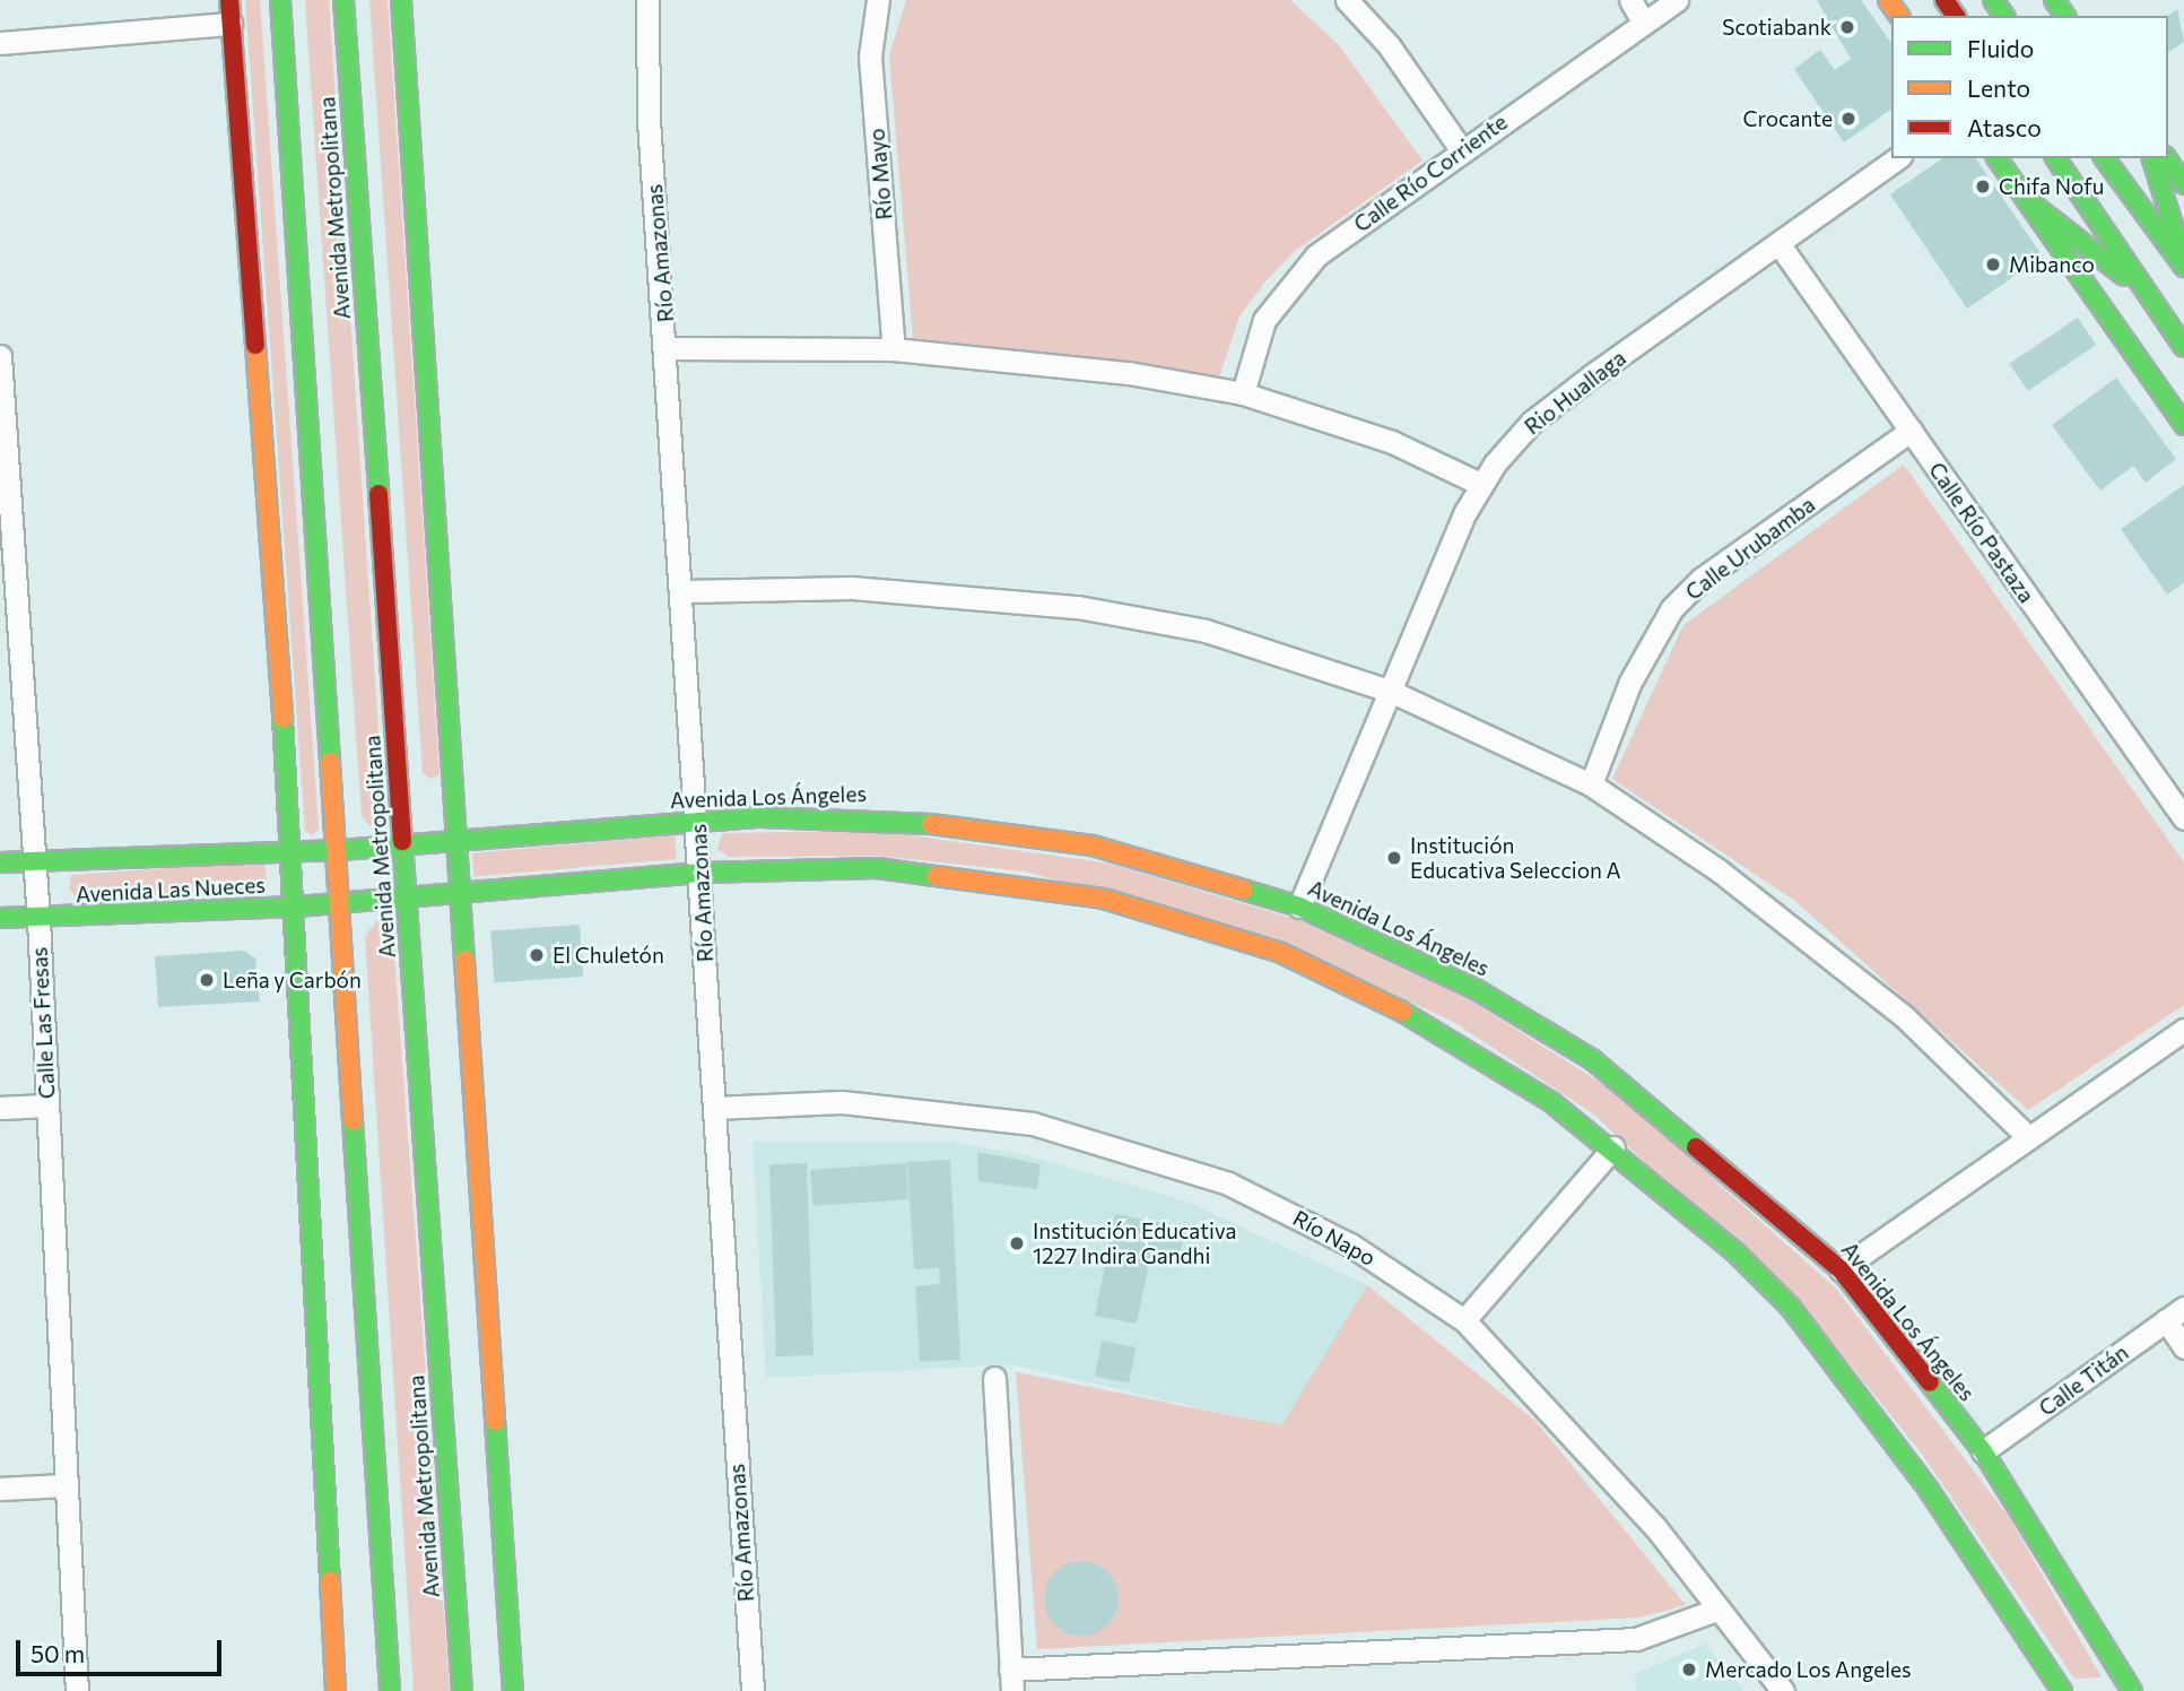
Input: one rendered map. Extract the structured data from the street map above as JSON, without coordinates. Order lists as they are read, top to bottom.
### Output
{
  "streets": {
    "street": [
      "Calle Río Corriente",
      "Río Mayo",
      "Avenida Metropolitana",
      "Río Amazonas",
      "Rio Huallaga",
      "Calle Río Pastaza",
      "Calle Urubamba",
      "Avenida Los Ángeles",
      "Avenida Las Nueces",
      "Calle Las Fresas",
      "Río Napo",
      "Calle Titán"
    ]
  },
  "crossings": [
    ["Avenida Metropolitana", "Avenida Los Ángeles"],
    ["Avenida Metropolitana", "Avenida Las Nueces"],
    ["Río Amazonas", "Avenida Los Ángeles"],
    ["Río Amazonas", "Río Napo"],
    ["Rio Huallaga", "Calle Río Pastaza"],
    ["Rio Huallaga", "Avenida Los Ángeles"],
    ["Calle Río Pastaza", "Calle Urubamba"],
    ["Avenida Los Ángeles", "Avenida Las Nueces"],
    ["Avenida Los Ángeles", "Calle Titán"],
    ["Avenida Las Nueces", "Calle Las Fresas"]
  ],
  "places": [
    "Scotiabank",
    "Crocante",
    "Chifa Nofu",
    "Mibanco",
    "Institución Educativa Seleccion A",
    "El Chuletón",
    "Leña y Carbón",
    "Institución Educativa 1227 Indira Gandhi",
    "Mercado Los Angeles"
  ],
  "legend": ["Fluido", "Lento", "Atasco"],
  "scale_bar": "50 m"
}
